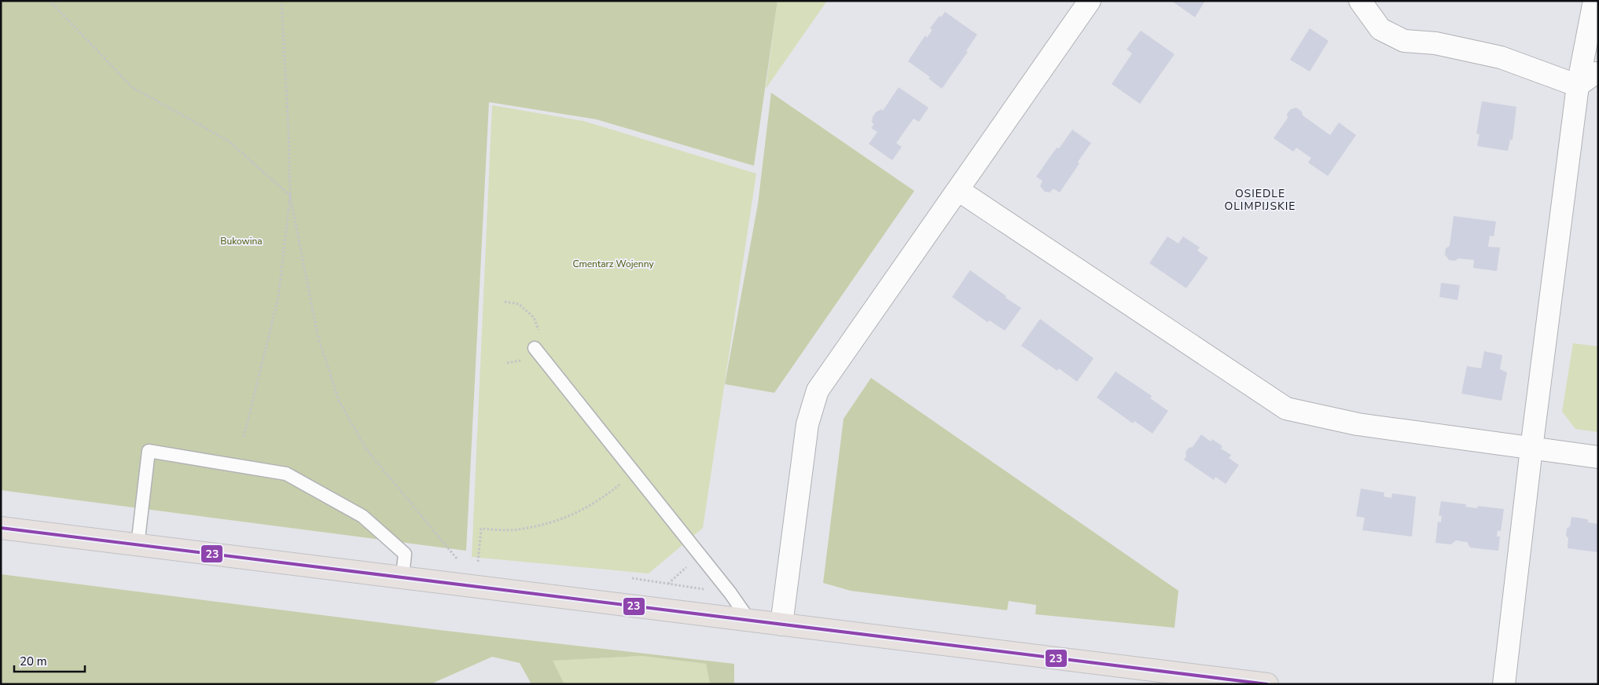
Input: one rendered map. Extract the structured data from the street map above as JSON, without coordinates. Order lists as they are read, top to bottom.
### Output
{
  "districts": ["OSIEDLE OLIMPIJSKIE"],
  "parks": ["Bukowina", "Cmentarz Wojenny"],
  "lines": ["transit line 23"],
  "scale_bar": "20 m"
}
